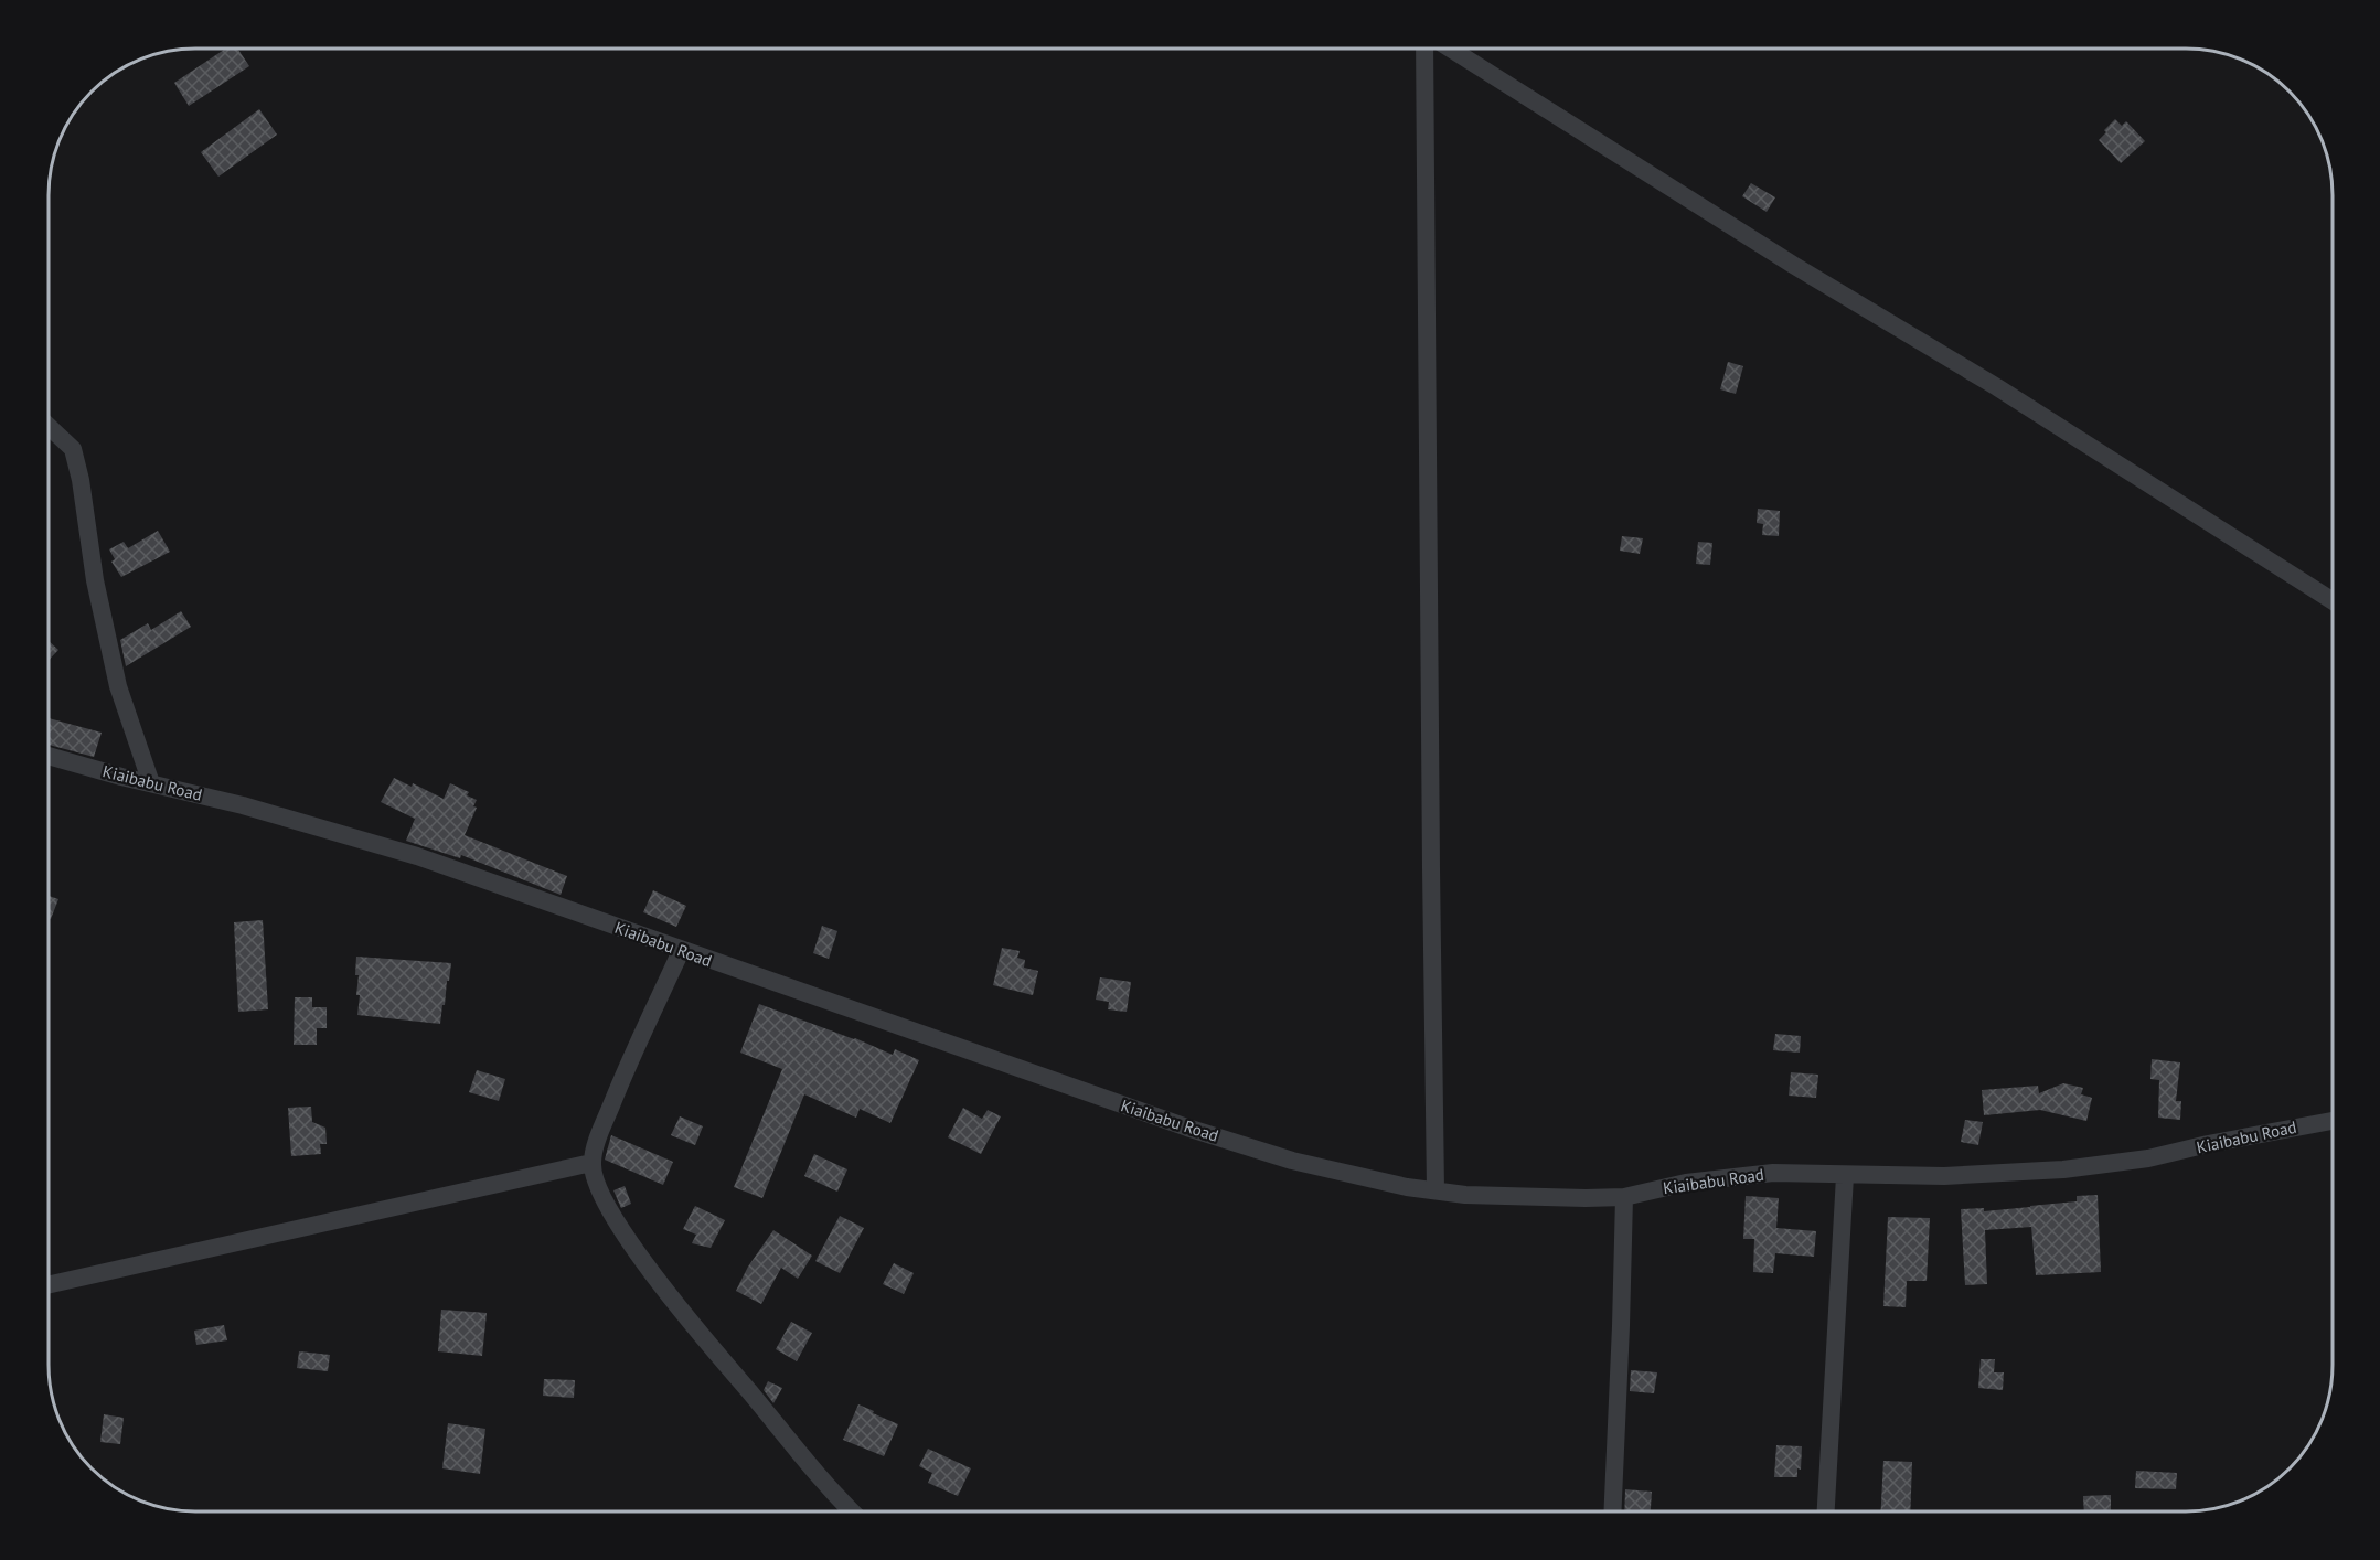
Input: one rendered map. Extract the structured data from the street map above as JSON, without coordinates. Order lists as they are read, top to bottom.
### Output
{
  "streets": {
    "street": ["Kiaibabu Road"]
  }
}
